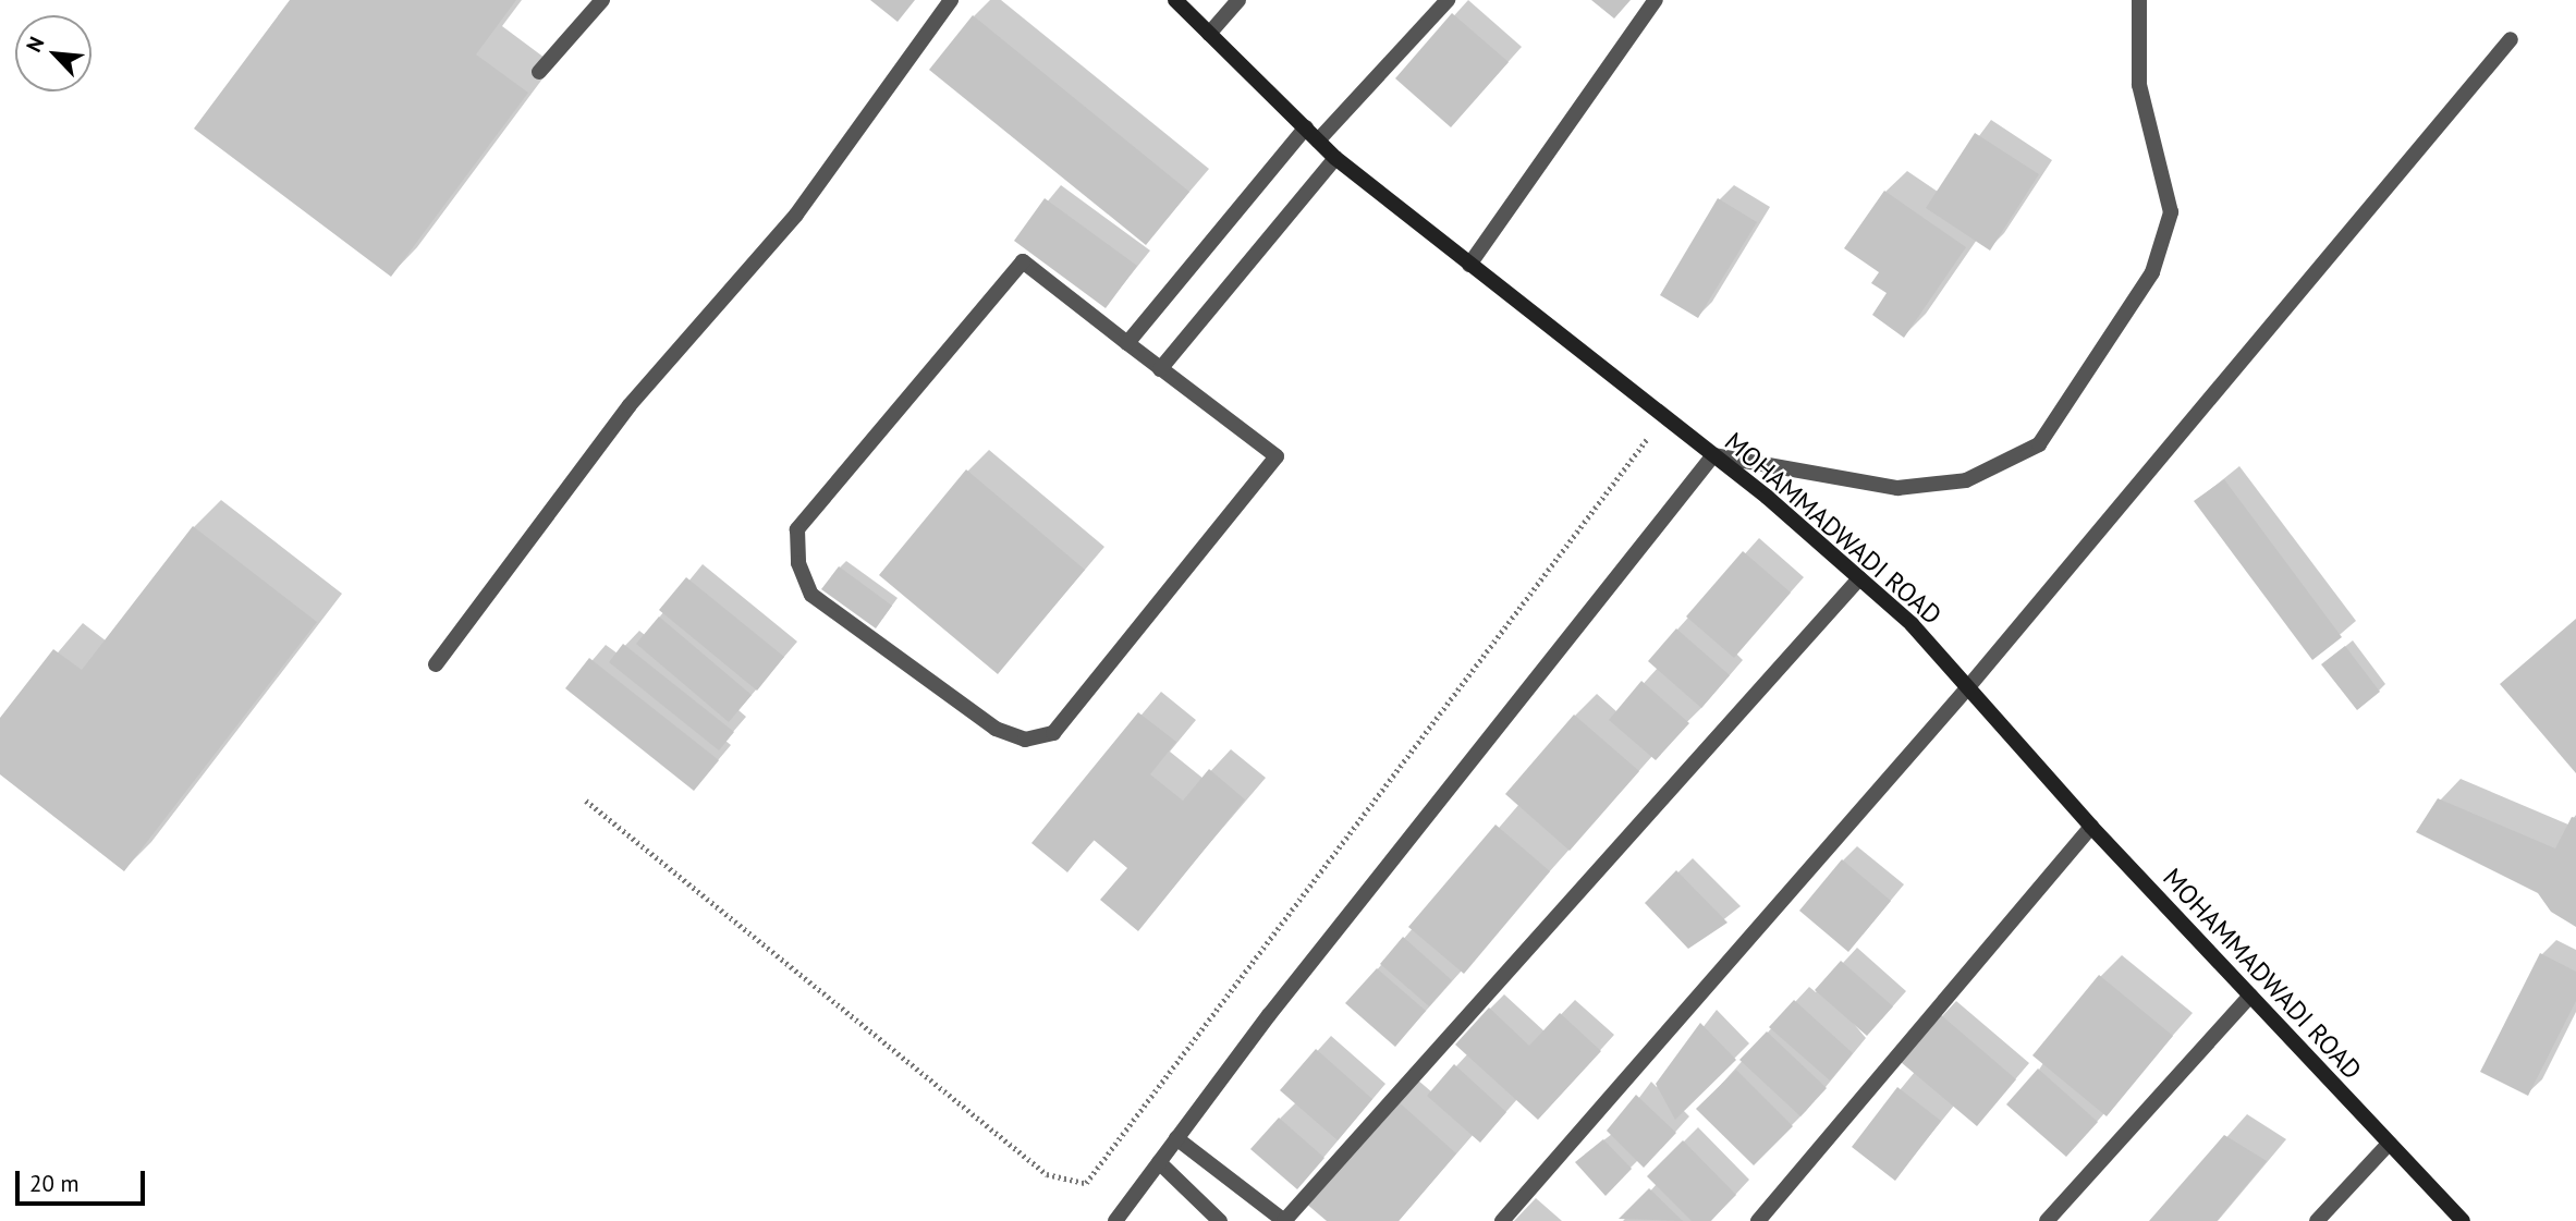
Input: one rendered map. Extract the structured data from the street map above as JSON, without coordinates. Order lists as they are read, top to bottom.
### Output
{
  "streets": {
    "main road": ["MOHAMMADWADI ROAD"]
  },
  "scale_bar": "20 m",
  "north": "top left"
}
